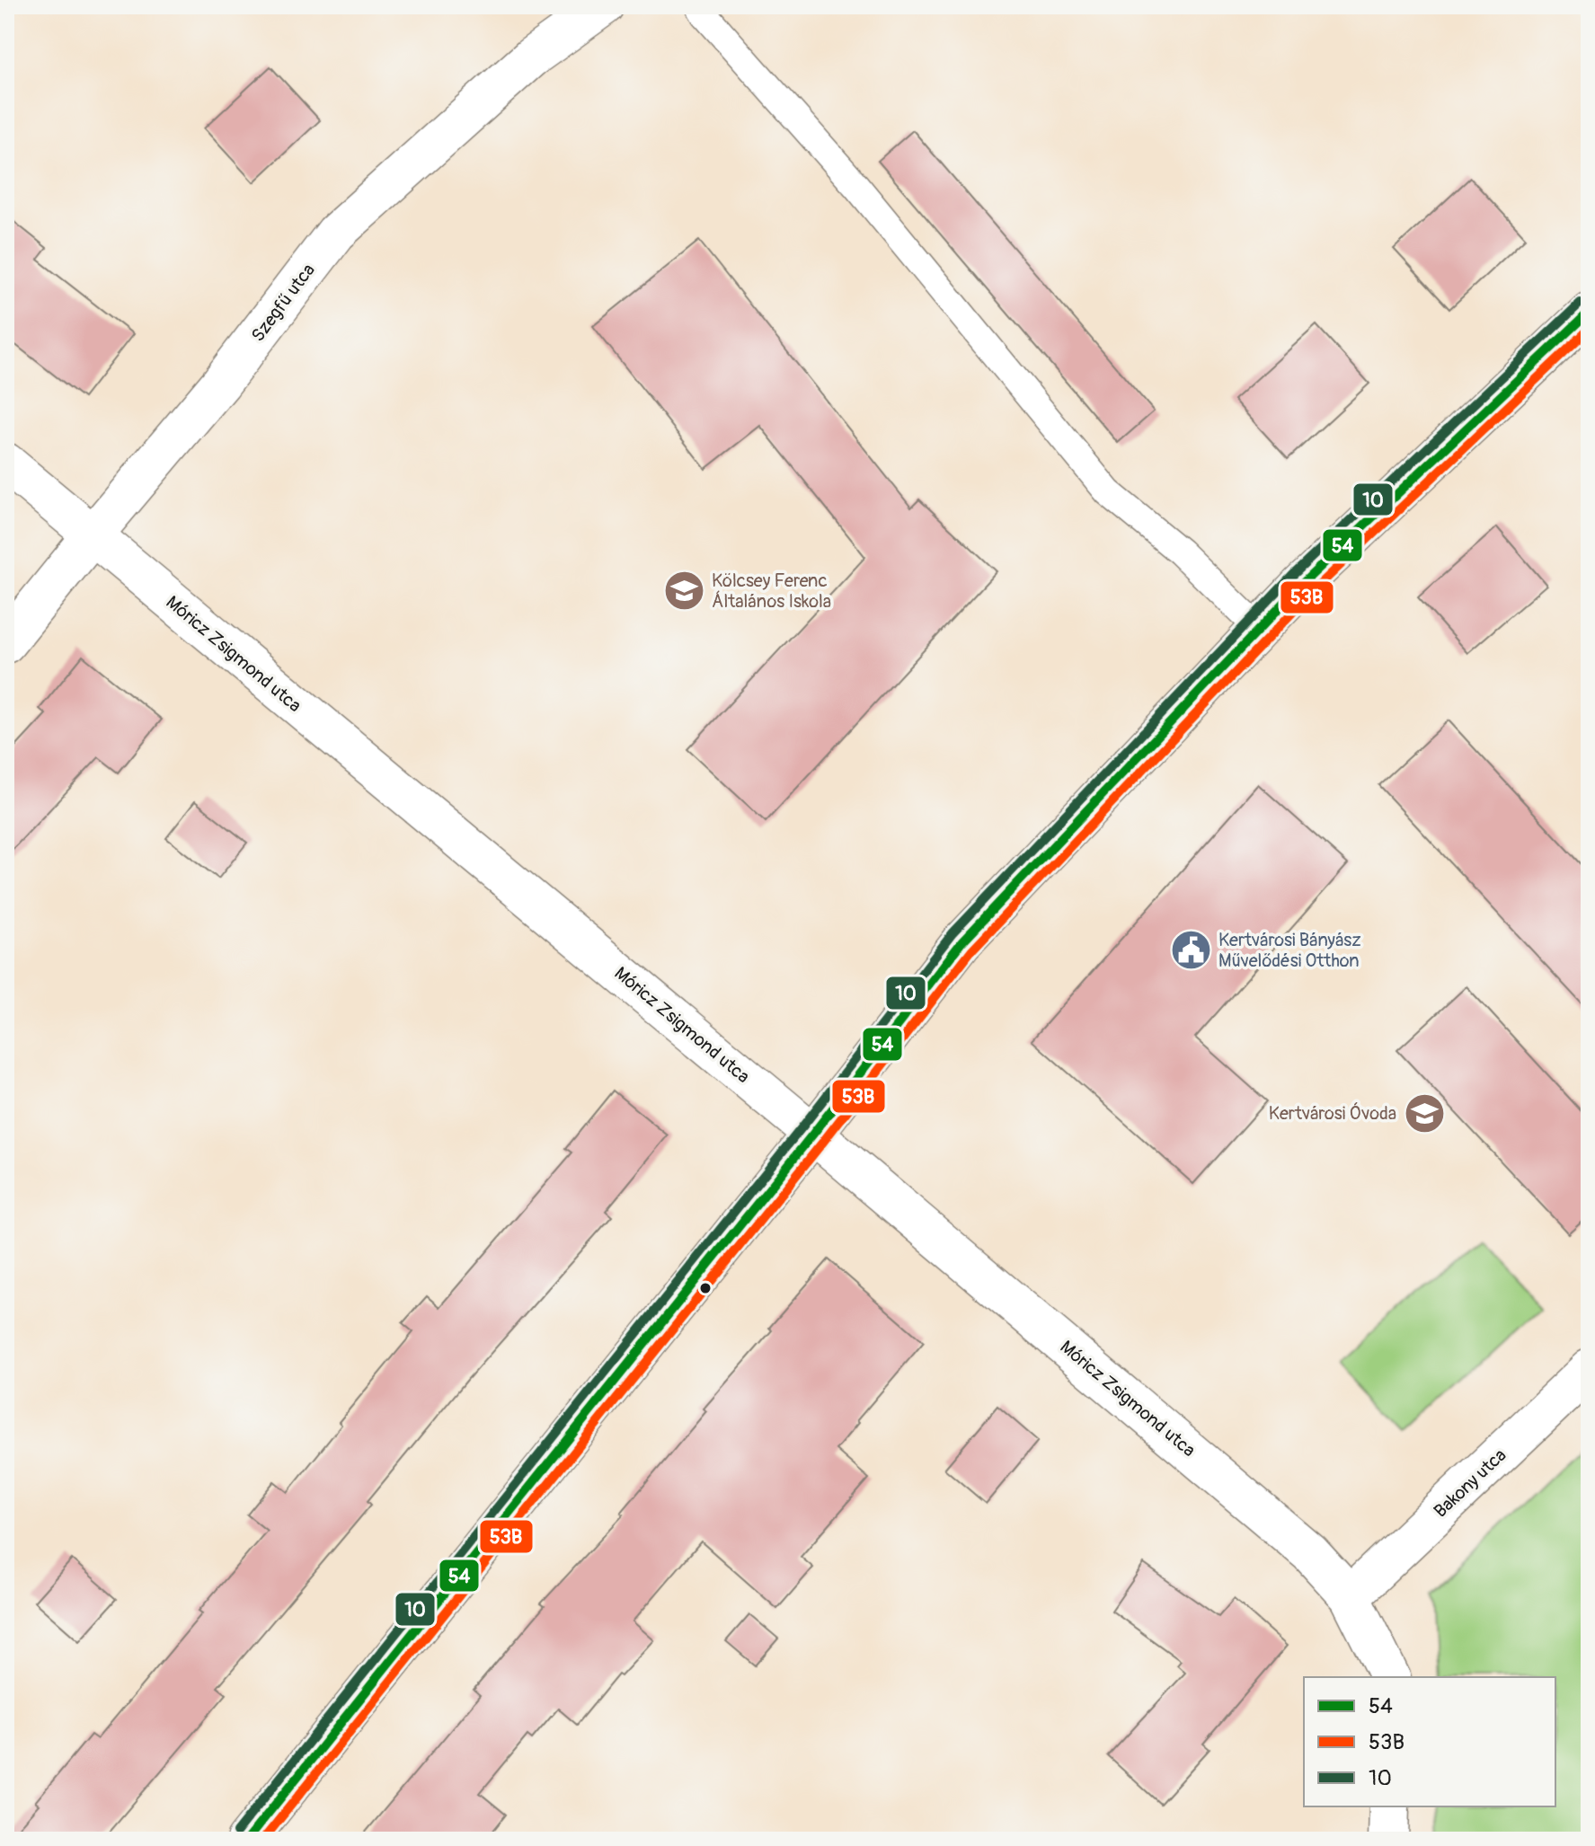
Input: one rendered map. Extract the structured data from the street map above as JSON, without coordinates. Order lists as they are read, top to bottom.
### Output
{
  "streets": {
    "street": ["Szegfű utca", "Móricz Zsigmond utca", "Bakony utca"]
  },
  "crossings": [
    ["Szegfű utca", "Móricz Zsigmond utca"],
    ["Móricz Zsigmond utca", "Bakony utca"]
  ],
  "places": {
    "school or university": ["Kölcsey Ferenc Általános Iskola", "Kertvárosi Óvoda"],
    "public building": ["Kertvárosi Bányász Művelődési Otthon"]
  },
  "lines": ["transit line 10", "transit line 54", "transit line 53B"],
  "legend": ["54", "53B", "10"]
}
